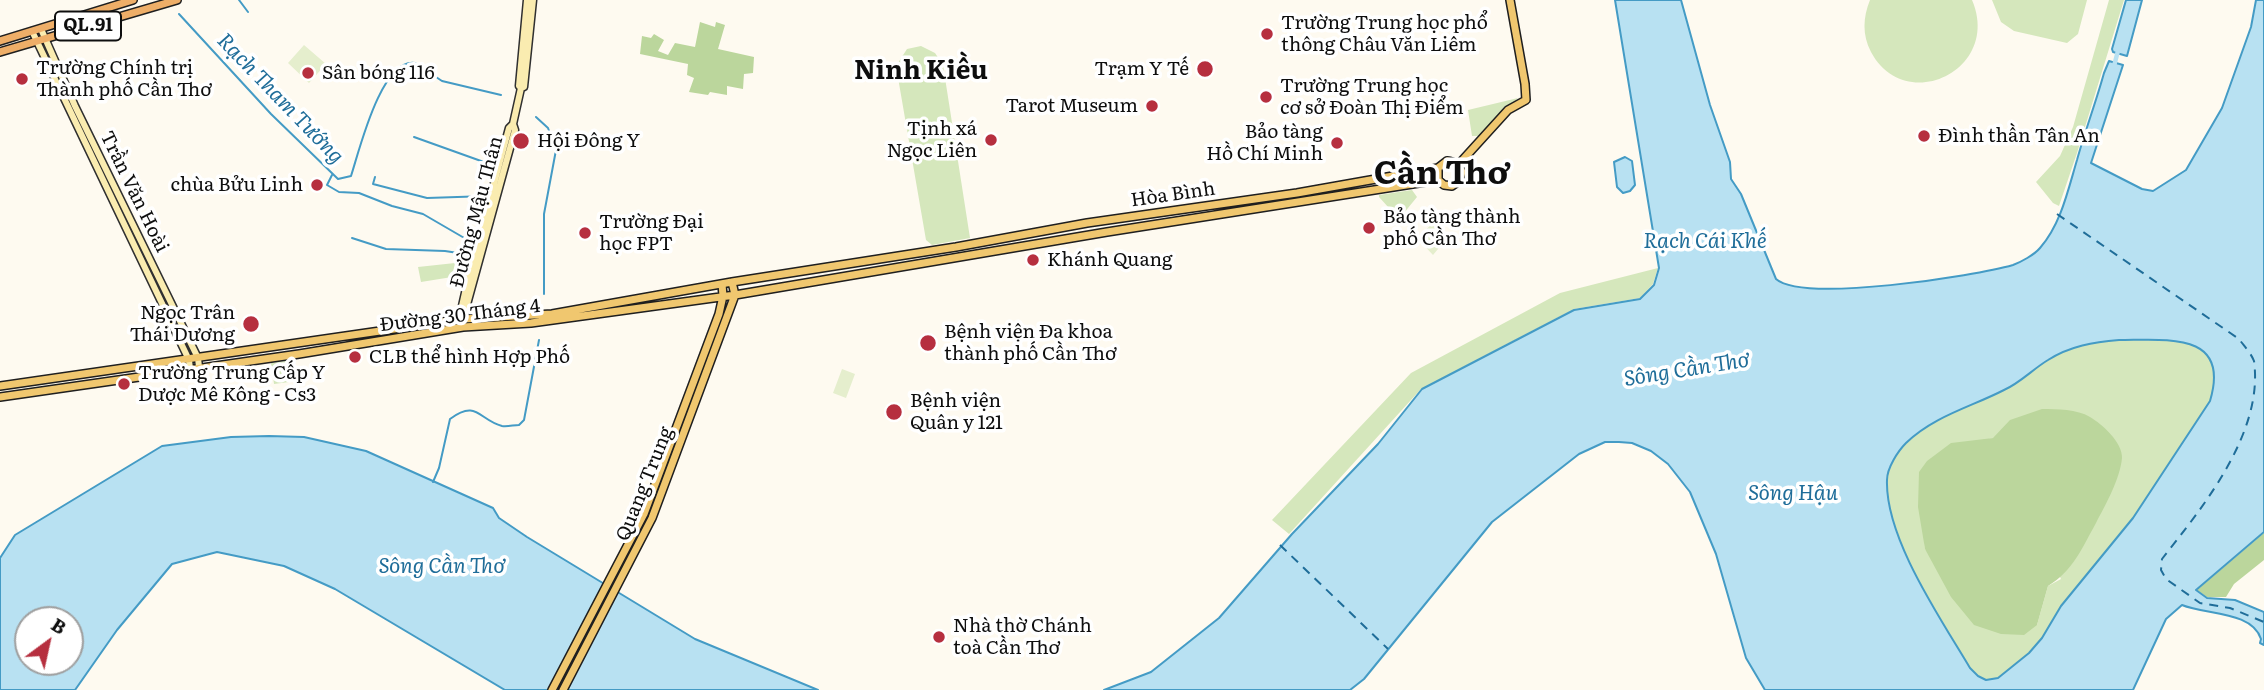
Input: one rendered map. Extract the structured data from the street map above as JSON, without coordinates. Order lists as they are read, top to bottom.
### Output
{
  "streets": {
    "highway": ["QL.91"],
    "main road": [
      "Trần Văn Hoài",
      "Hòa Bình",
      "Đường Mậu Thân",
      "Đường 30 Tháng 4",
      "Quang Trung"
    ]
  },
  "crossings": [
    ["QL.91", "Trần Văn Hoài"],
    ["Trần Văn Hoài", "Đường 30 Tháng 4"],
    ["Hòa Bình", "Đường 30 Tháng 4"],
    ["Đường Mậu Thân", "Đường 30 Tháng 4"],
    ["Đường 30 Tháng 4", "Quang Trung"]
  ],
  "districts": ["Ninh Kiều", "Cần Thơ"],
  "water": [
    "Rạch Tham Tướng",
    "Rạch Cái Khế",
    "Sông Cần Thơ",
    "Sông Hậu"
  ],
  "places": [
    "Trường Trung học phổ thông Châu Văn Liêm",
    "Trạm Y Tế",
    "Sân bóng 116",
    "Trường Chính trị Thành phố Cần Thơ",
    "Trường Trung học cơ sở Đoàn Thị Điểm",
    "Tarot Museum",
    "Đình thần Tân An",
    "Tịnh xá Ngọc Liên",
    "Hội Đông Y",
    "Bảo tàng Hồ Chí Minh",
    "chùa Bửu Linh",
    "Bảo tàng thành phố Cần Thơ",
    "Trường Đại học FPT",
    "Khánh Quang",
    "Ngọc Trân Thái Dương",
    "Bệnh viện Đa khoa thành phố Cần Thơ",
    "CLB thể hình Hợp Phố",
    "Trường Trung Cấp Y Dược Mê Kông - Cs3",
    "Bệnh viện Quân y 121",
    "Nhà thờ Chánh toà Cần Thơ"
  ],
  "north": "top right"
}
